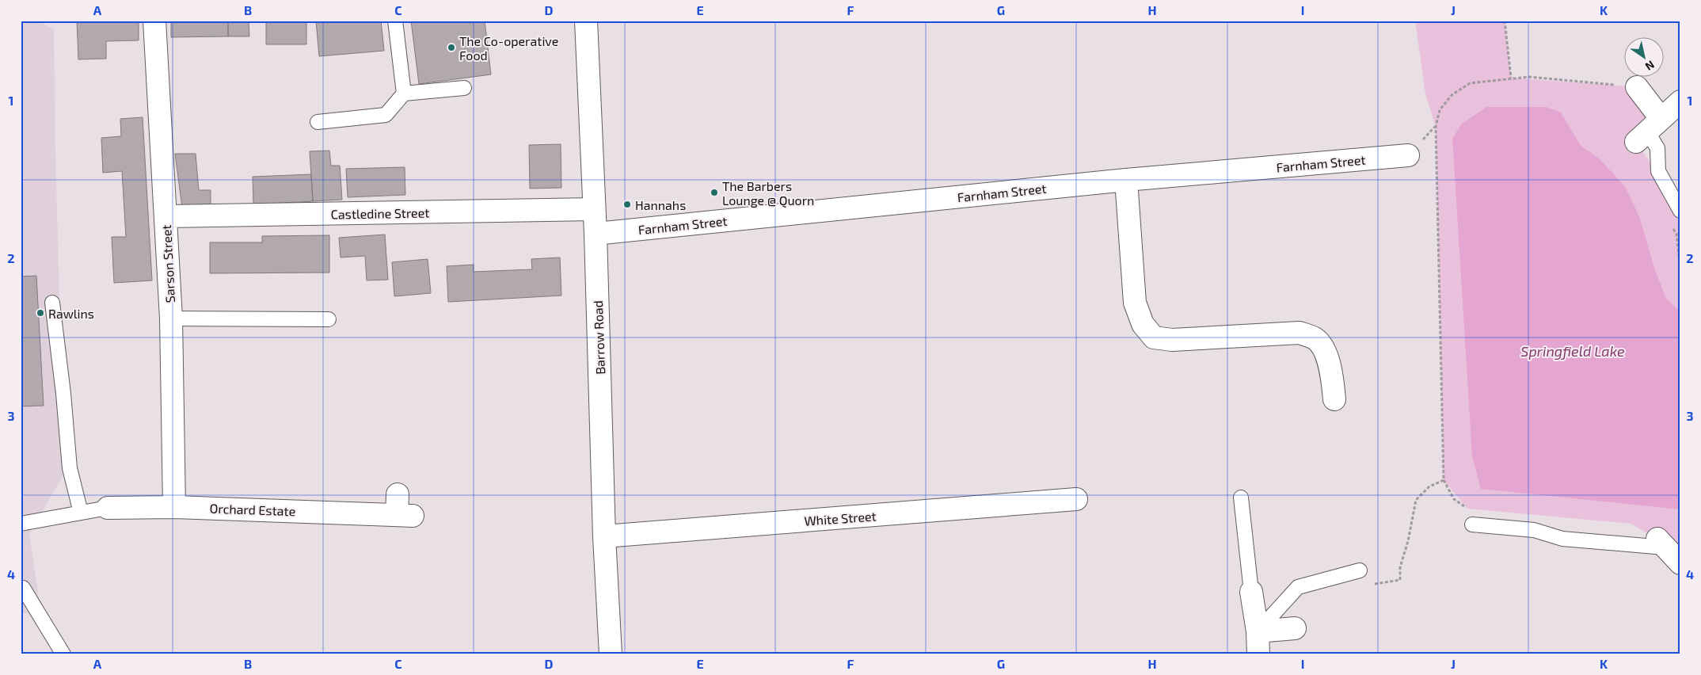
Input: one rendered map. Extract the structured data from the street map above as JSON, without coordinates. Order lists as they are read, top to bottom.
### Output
{
  "streets": {
    "street": [
      "Farnham Street",
      "Castledine Street",
      "Sarson Street",
      "Barrow Road",
      "Orchard Estate",
      "White Street"
    ]
  },
  "crossings": [
    ["Farnham Street", "Barrow Road"],
    ["Castledine Street", "Sarson Street"],
    ["Castledine Street", "Barrow Road"],
    ["Sarson Street", "Orchard Estate"],
    ["Barrow Road", "White Street"]
  ],
  "water": ["Springfield Lake"],
  "places": [
    "The Co-operative Food",
    "The Barbers Lounge @ Quorn",
    "Hannahs",
    "Rawlins"
  ],
  "north": "bottom right",
  "grid": {
    "columns": [
      "A",
      "B",
      "C",
      "D",
      "E",
      "F",
      "G",
      "H",
      "I",
      "J",
      "K"
    ],
    "rows": [
      "1",
      "2",
      "3",
      "4"
    ]
  }
}
